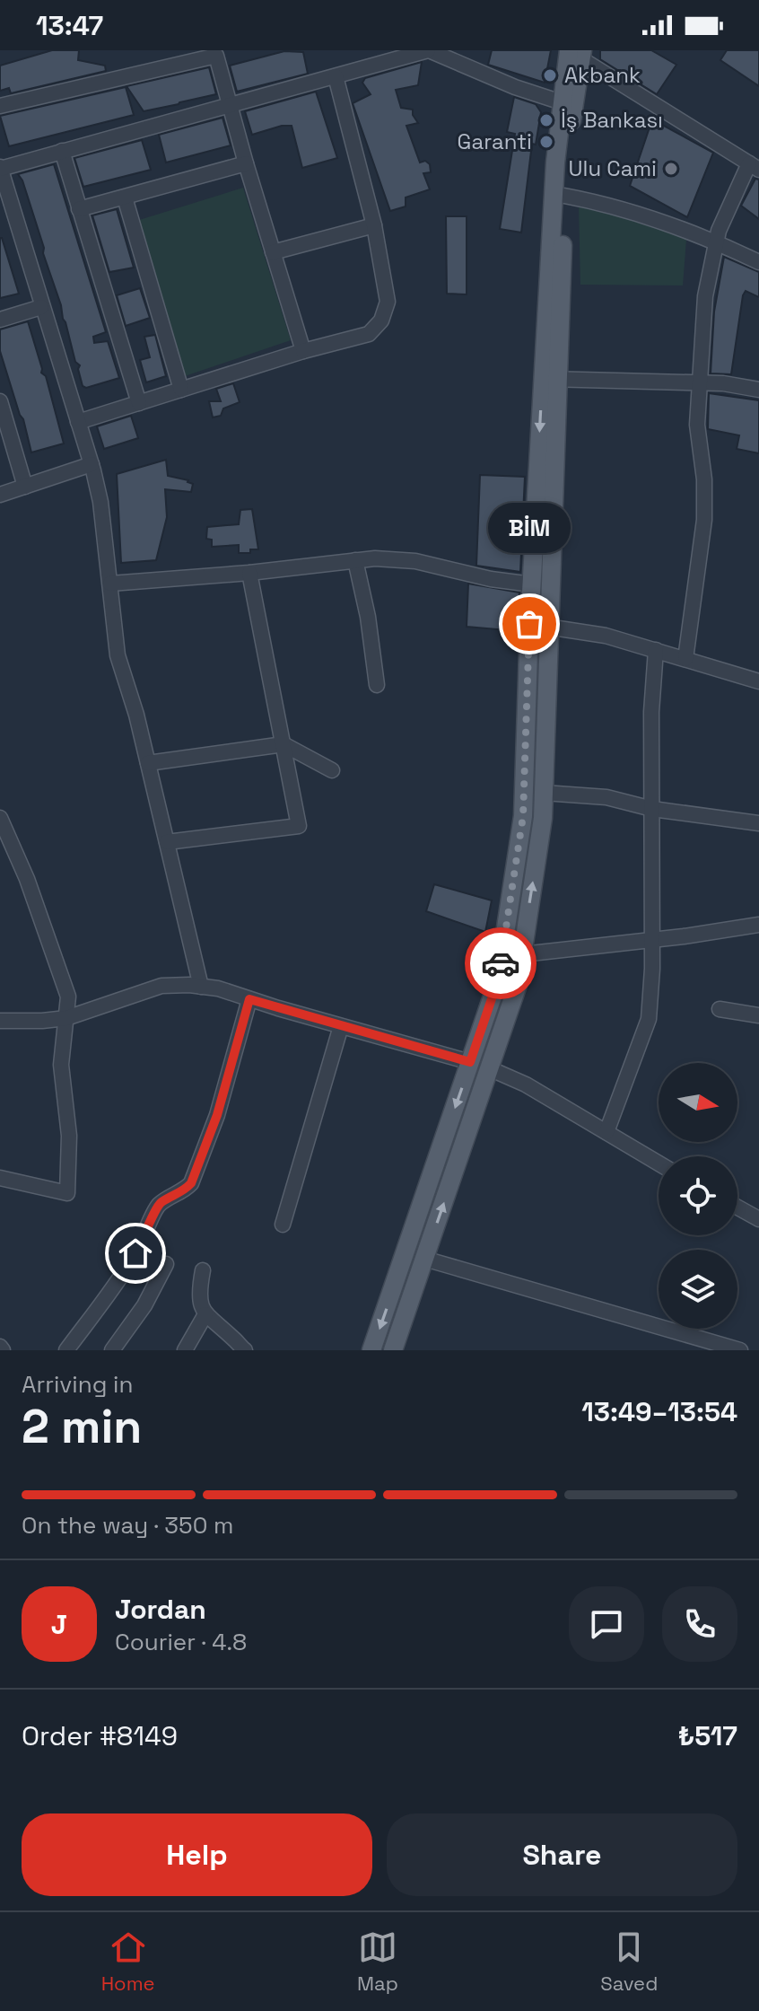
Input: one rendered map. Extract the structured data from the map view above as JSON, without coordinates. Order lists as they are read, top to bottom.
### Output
{
  "places": [
    "Akbank",
    "İş Bankası",
    "Garanti",
    "Ulu Cami",
    "BİM"
  ],
  "north": "right",
  "page": {
    "status": "13:47",
    "bubble": "BİM",
    "heading": ["2 min", "Arriving in", "13:49–13:54"],
    "panel": [
      "Jordan",
      "Courier · 4.8",
      "Order #8149",
      "₺517"
    ],
    "bar": "On the way · 350 m",
    "round": "J",
    "buttons": ["Help", "Share"],
    "tabs": ["Home", "Map", "Saved"]
  }
}
